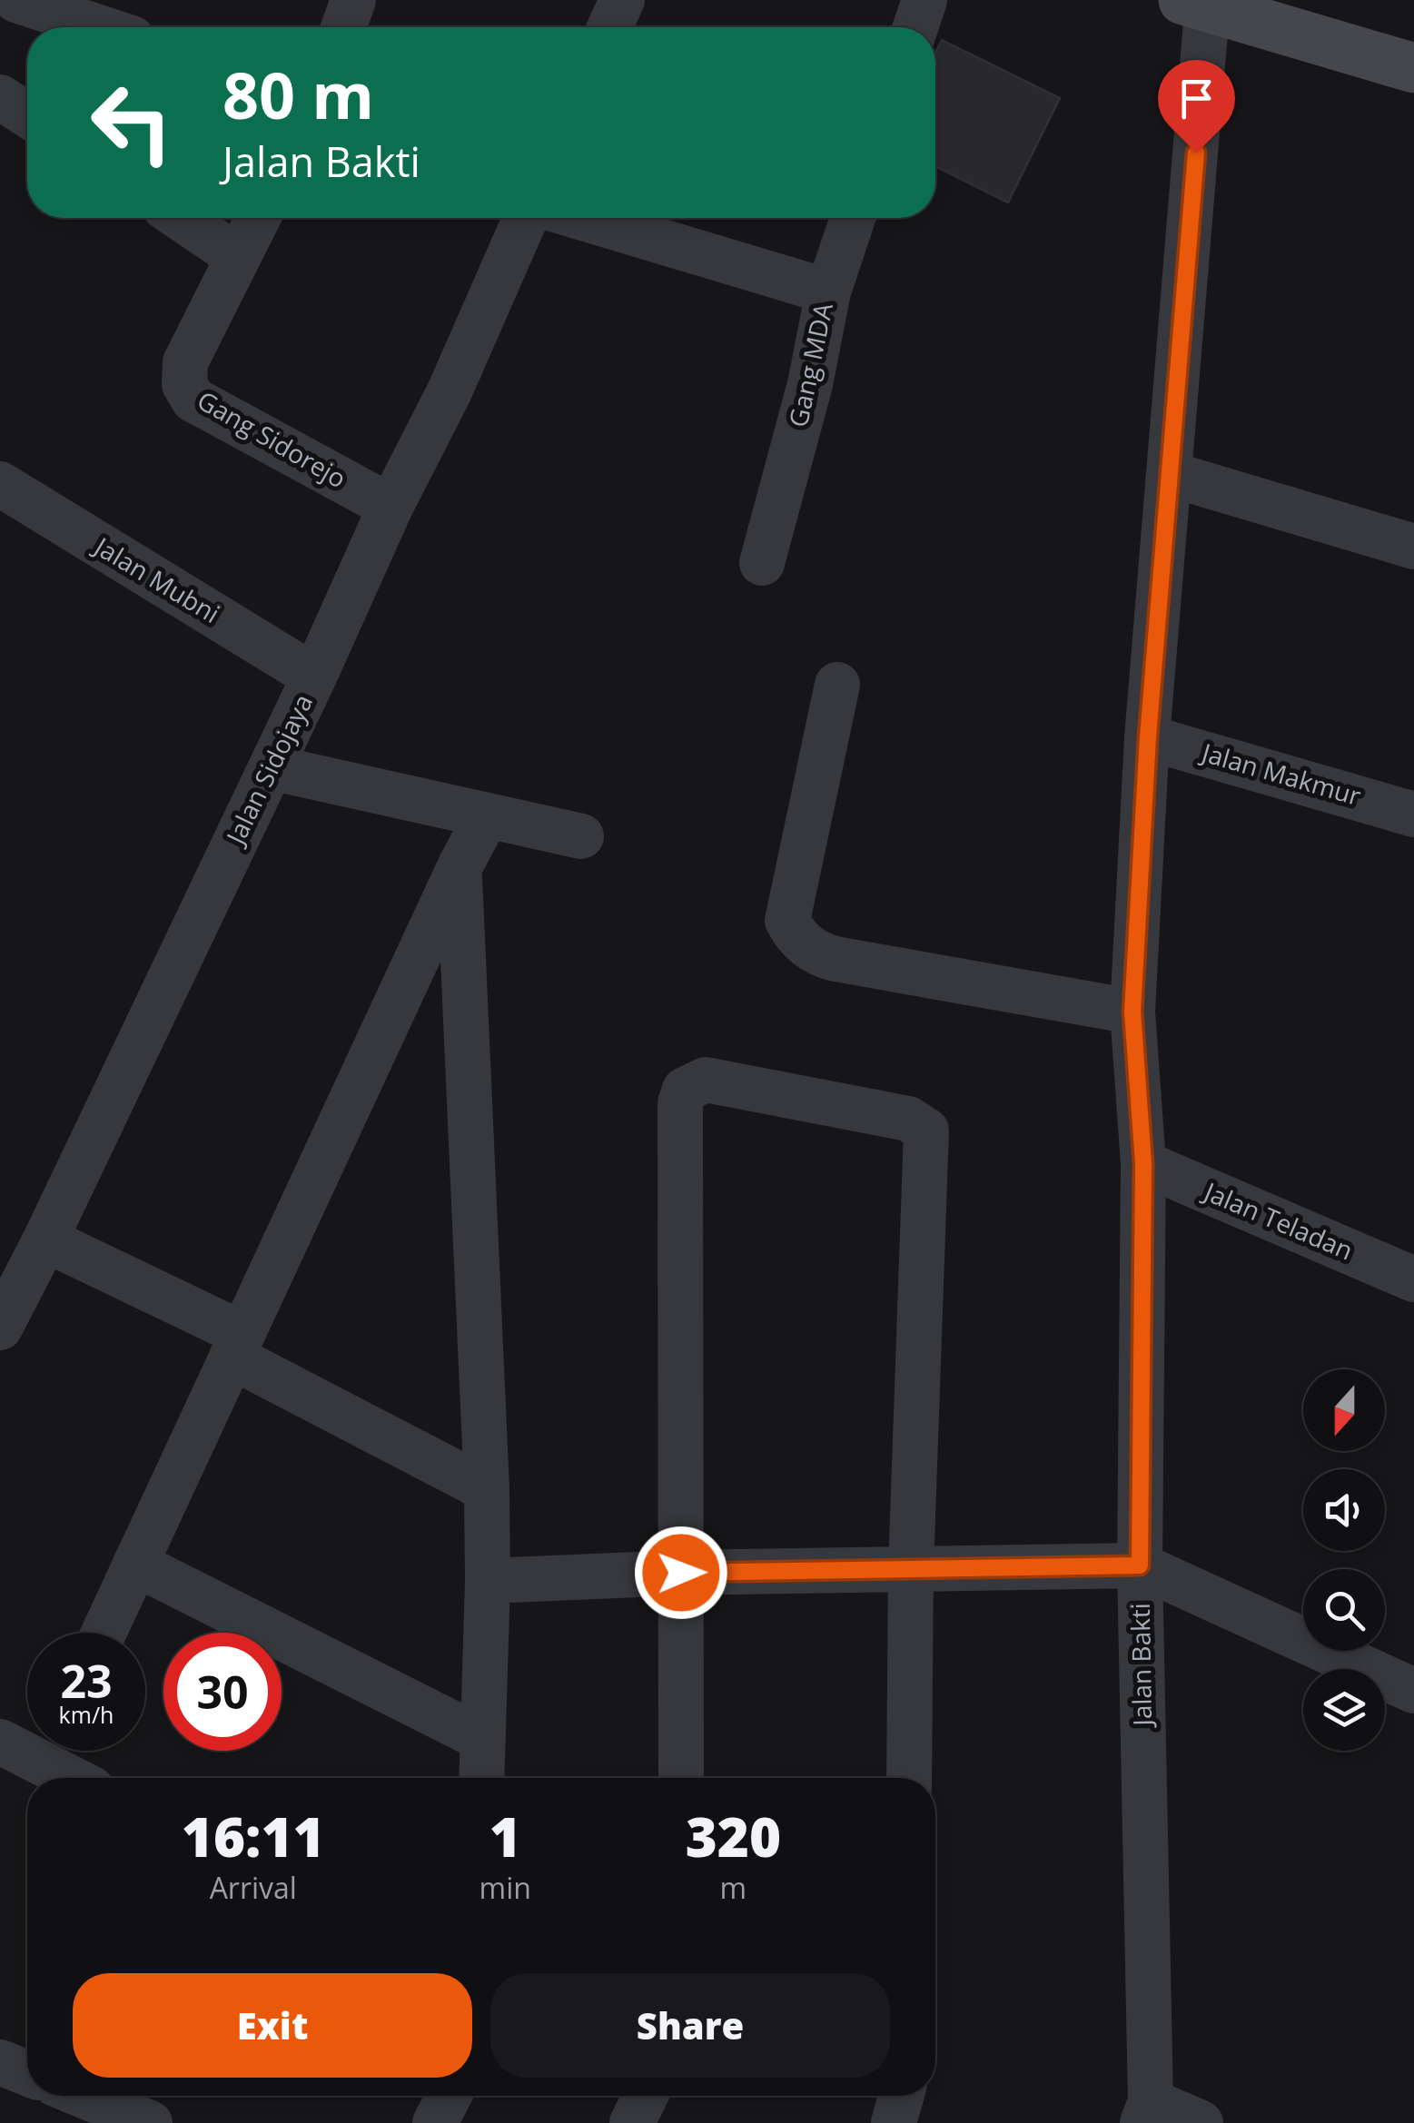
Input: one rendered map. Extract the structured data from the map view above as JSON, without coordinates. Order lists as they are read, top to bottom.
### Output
{
  "streets": {
    "street": [
      "Gang MDA",
      "Gang Sidorejo",
      "Jalan Mubni",
      "Jalan Sidojaya",
      "Jalan Makmur",
      "Jalan Teladan",
      "Jalan Bakti"
    ]
  },
  "crossings": [
    ["Gang Sidorejo", "Jalan Sidojaya"],
    ["Jalan Mubni", "Jalan Sidojaya"],
    ["Jalan Makmur", "Jalan Bakti"],
    ["Jalan Teladan", "Jalan Bakti"]
  ],
  "north": "bottom",
  "page": {
    "turn": ["80 m", "Jalan Bakti"],
    "speed": "23 km/h",
    "limit": "30",
    "eta": [
      "16:11",
      "Arrival",
      "1",
      "min",
      "320",
      "m"
    ],
    "buttons": ["Exit", "Share"]
  }
}
